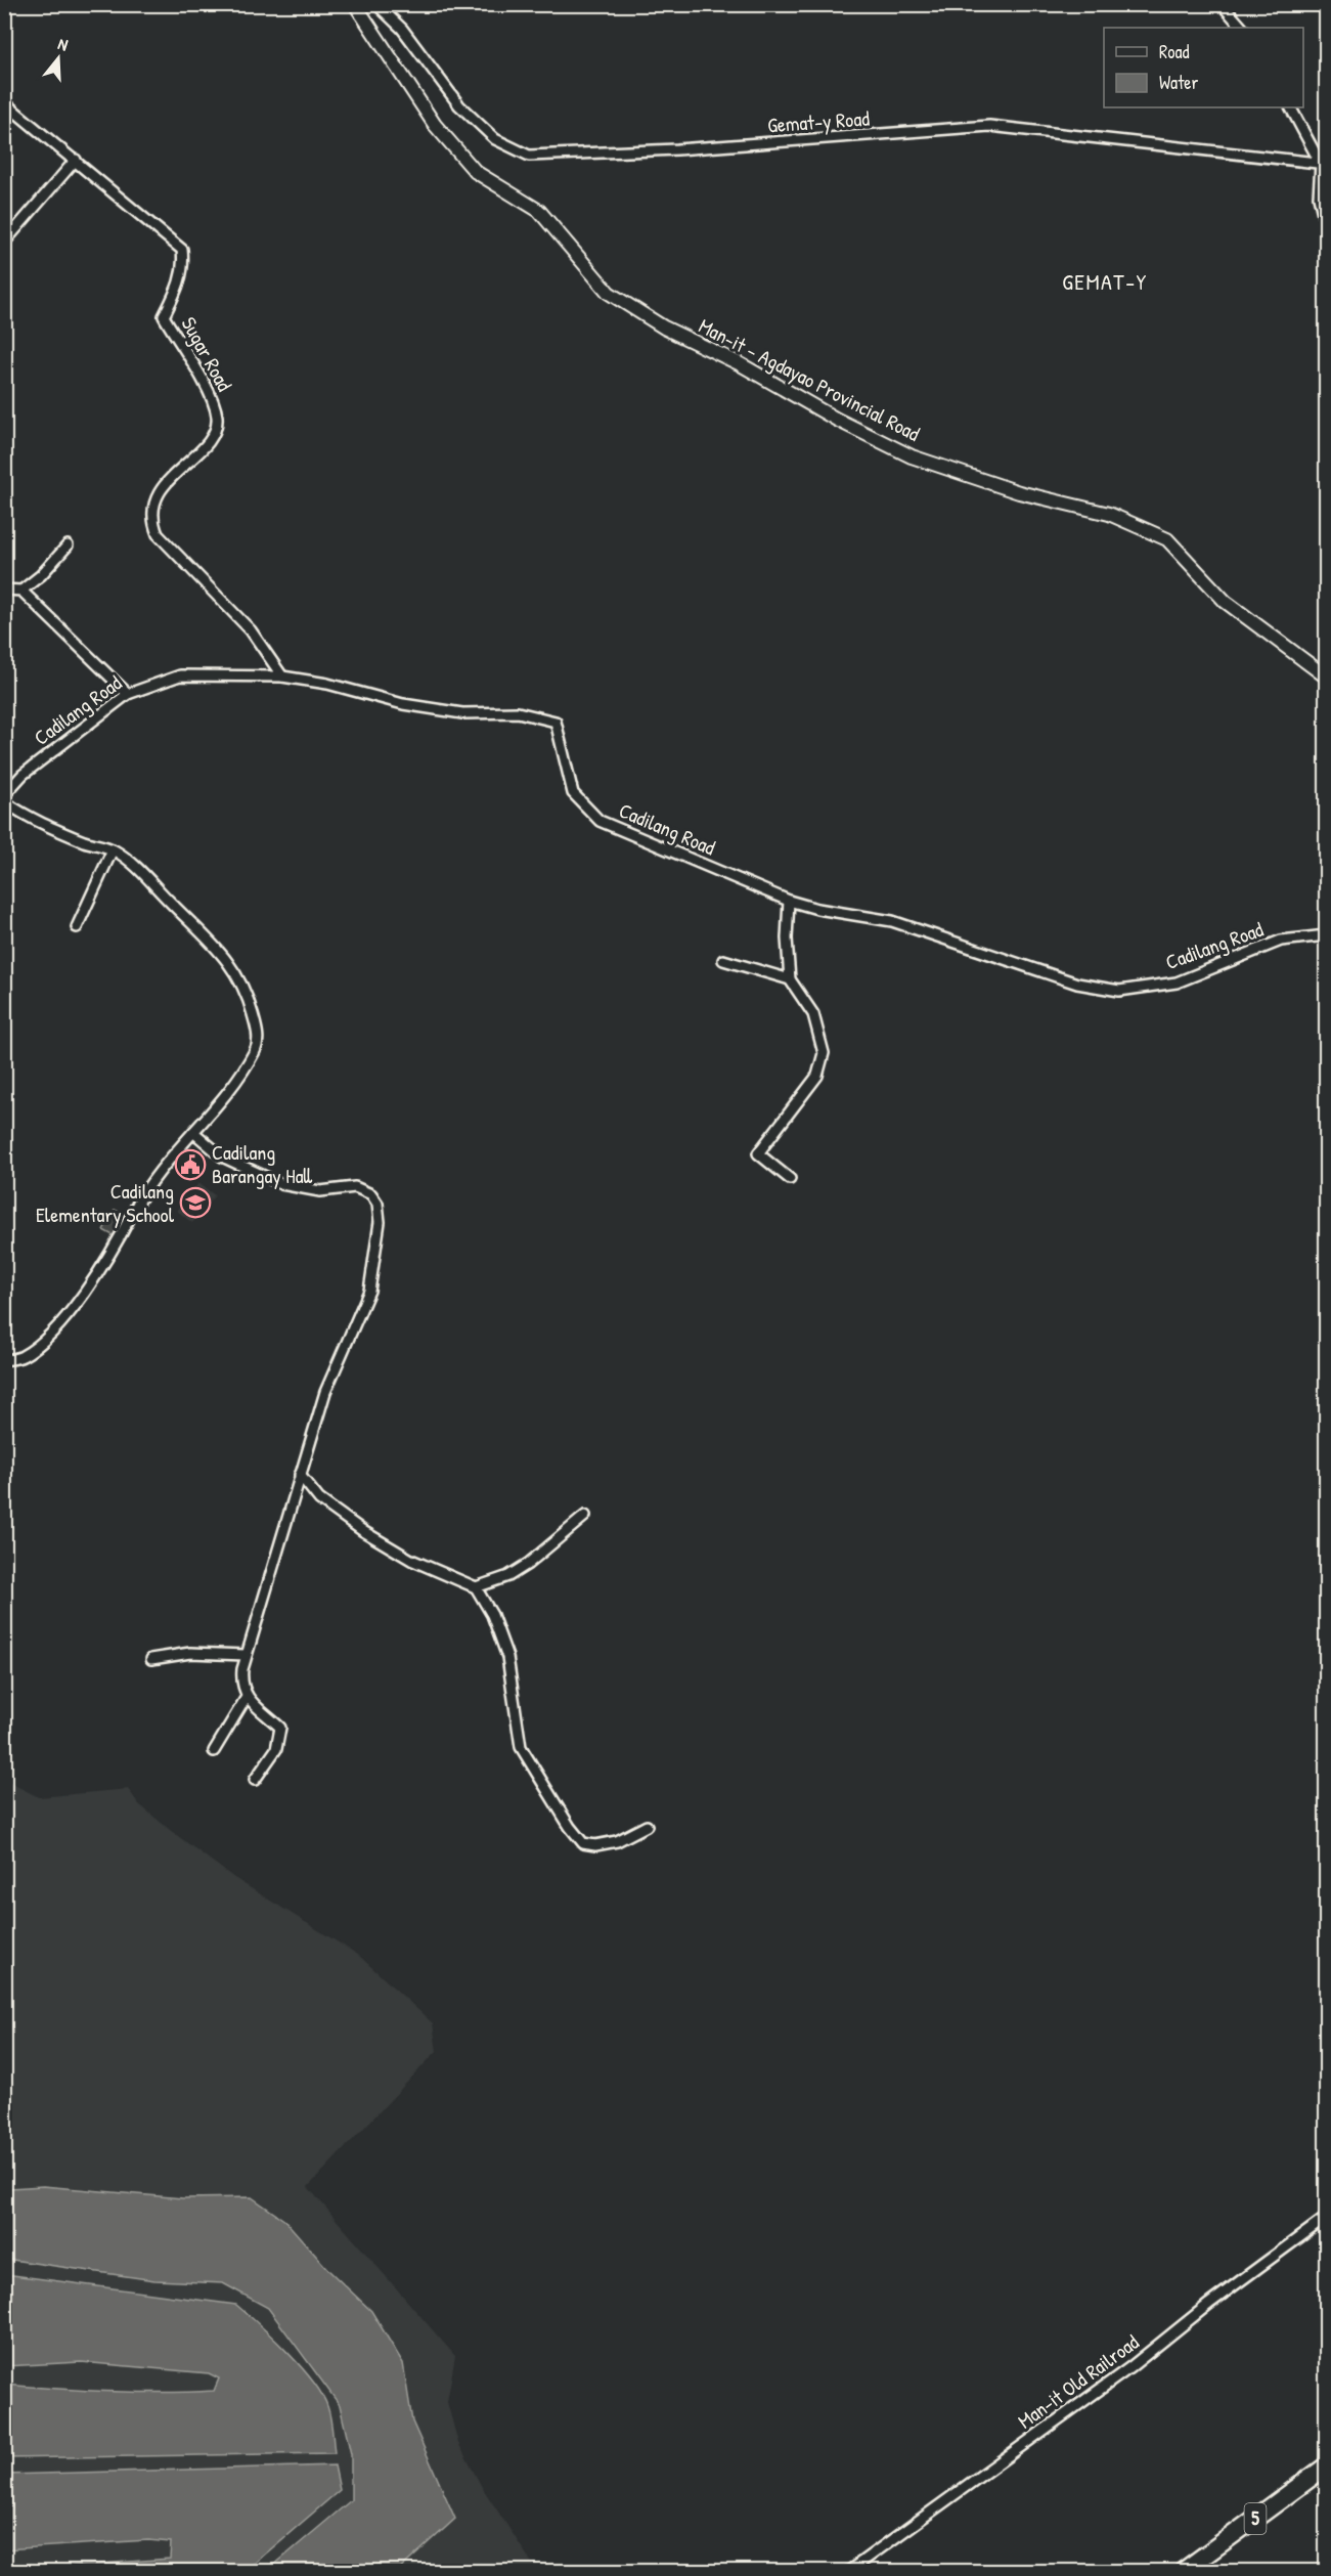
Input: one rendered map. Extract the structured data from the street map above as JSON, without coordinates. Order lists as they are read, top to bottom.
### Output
{
  "streets": {
    "highway": ["5"],
    "street": [
      "Gemat-y Road",
      "Sugar Road",
      "Man-it – Agdayao Provincial Road",
      "Cadilang Road",
      "Man-it Old Railroad"
    ]
  },
  "crossings": [
    ["Sugar Road", "Cadilang Road"]
  ],
  "districts": ["GEMAT-Y"],
  "places": {
    "public building": ["Cadilang Barangay Hall"],
    "school or university": ["Cadilang Elementary School"]
  },
  "legend": ["Road", "Water"],
  "north": "top"
}
